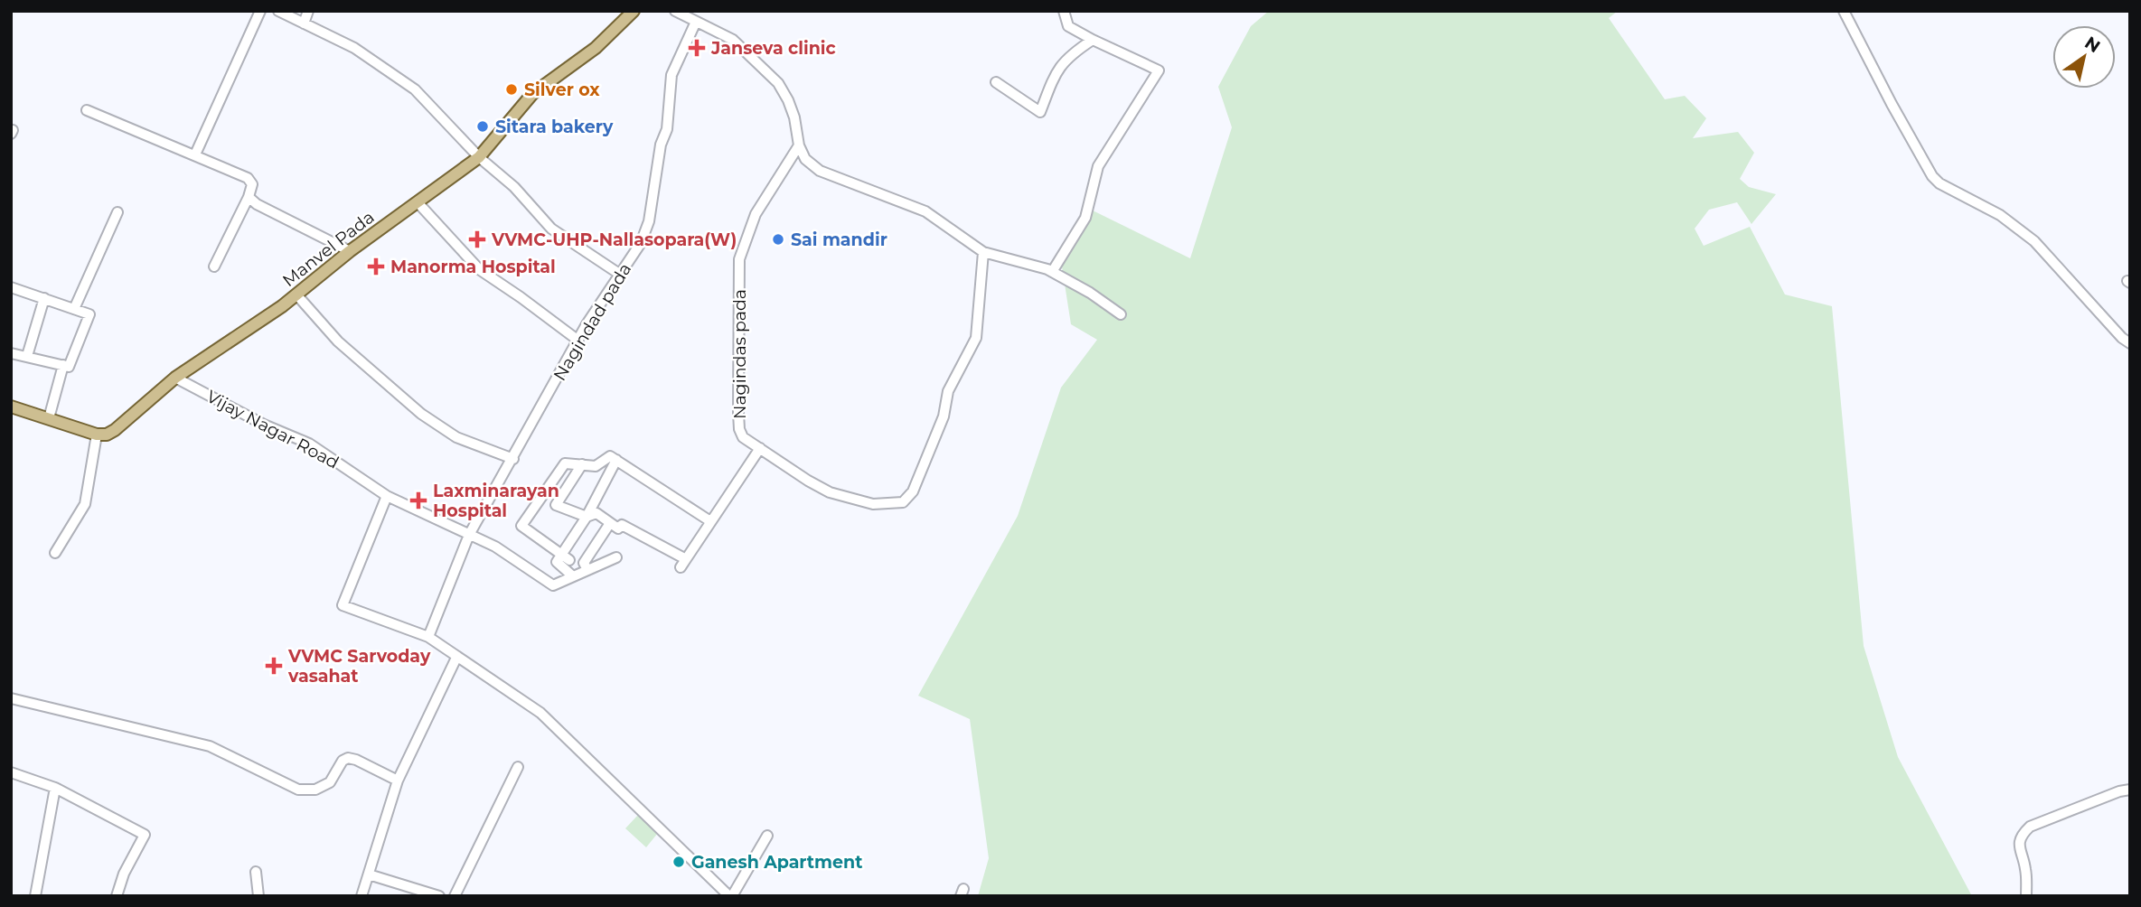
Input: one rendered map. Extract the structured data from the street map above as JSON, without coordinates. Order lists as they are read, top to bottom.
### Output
{
  "streets": {
    "main road": ["Manvel Pada"],
    "street": ["Nagindad pada", "Nagindas pada", "Vijay Nagar Road"]
  },
  "crossings": [
    ["Manvel Pada", "Vijay Nagar Road"],
    ["Nagindad pada", "Vijay Nagar Road"]
  ],
  "places": {
    "health": [
      "Janseva clinic",
      "VVMC-UHP-Nallasopara(W)",
      "Manorma Hospital",
      "Laxminarayan Hospital",
      "VVMC Sarvoday vasahat"
    ],
    "other": [
      "Silver ox",
      "Sitara bakery",
      "Sai mandir",
      "Ganesh Apartment"
    ]
  },
  "north": "top right"
}
